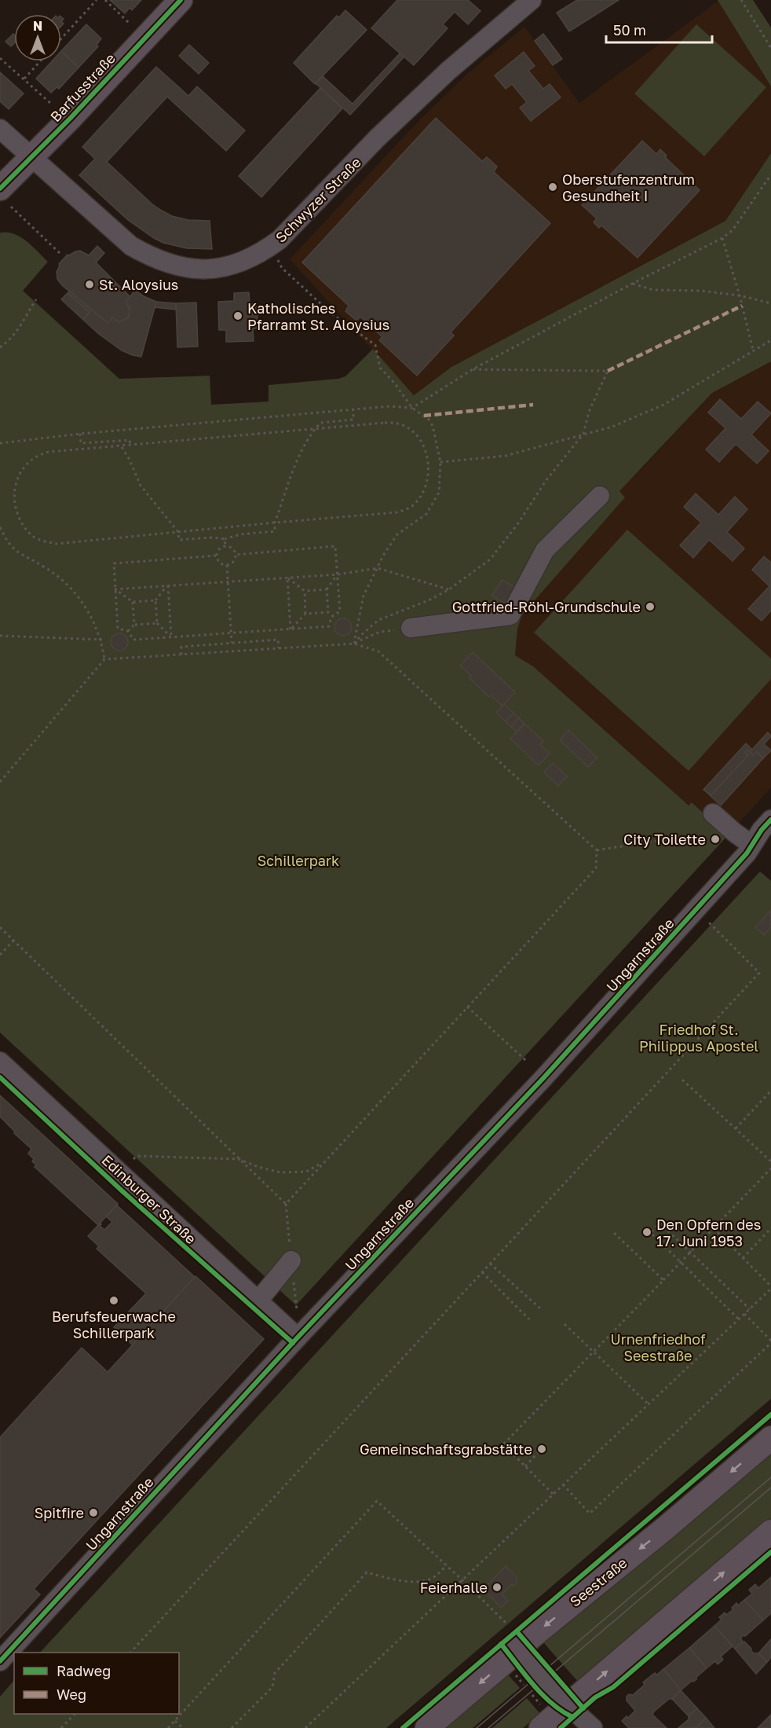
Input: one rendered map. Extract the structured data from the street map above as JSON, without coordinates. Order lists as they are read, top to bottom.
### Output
{
  "streets": {
    "main road": ["Barfusstraße", "Seestraße"],
    "street": ["Schwyzer Straße", "Ungarnstraße", "Edinburger Straße"]
  },
  "crossings": [
    ["Barfusstraße", "Schwyzer Straße"],
    ["Ungarnstraße", "Edinburger Straße"]
  ],
  "parks": ["Schillerpark", "Friedhof St. Philippus Apostel", "Urnenfriedhof Seestraße"],
  "places": [
    "Oberstufenzentrum Gesundheit I",
    "St. Aloysius",
    "Katholisches Pfarramt St. Aloysius",
    "Gottfried-Röhl-Grundschule",
    "City Toilette",
    "Den Opfern des 17. Juni 1953",
    "Berufsfeuerwache Schillerpark",
    "Gemeinschaftsgrabstätte",
    "Spitfire",
    "Feierhalle"
  ],
  "legend": ["Radweg", "Weg"],
  "scale_bar": "50 m",
  "north": "top"
}
